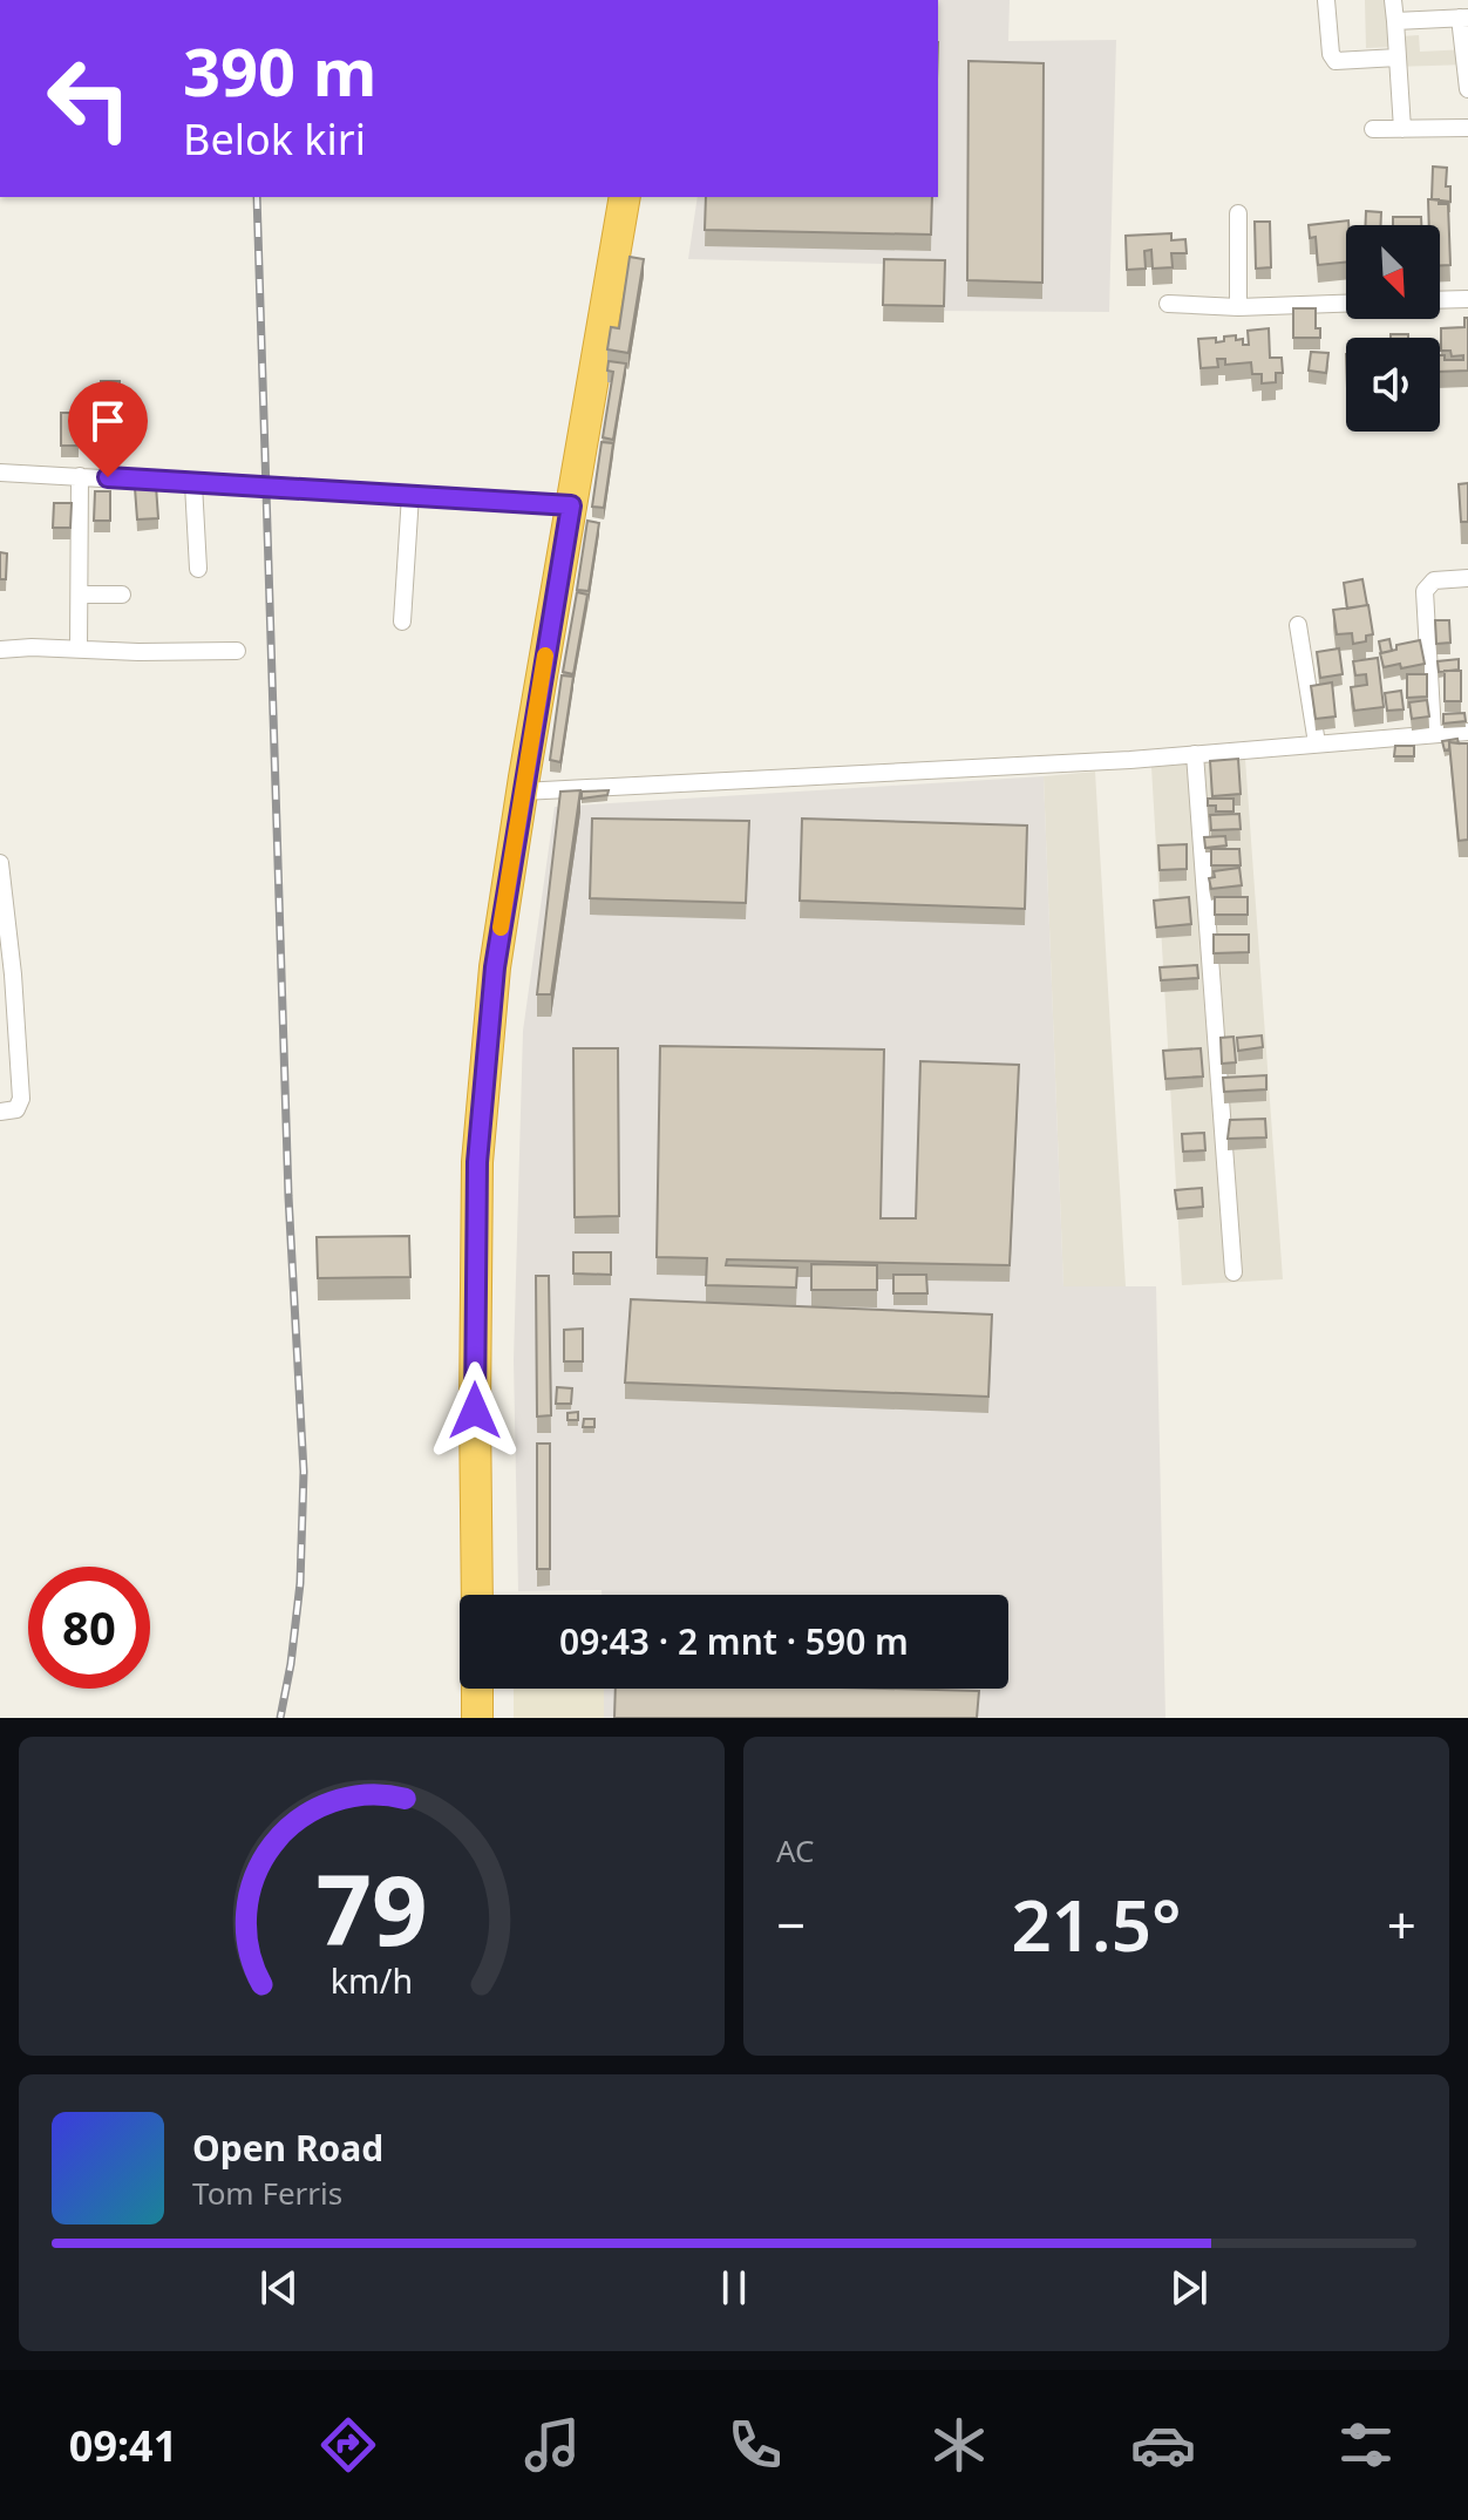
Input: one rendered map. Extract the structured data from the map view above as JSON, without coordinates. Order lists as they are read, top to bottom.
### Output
{
  "north": "bottom right",
  "page": {
    "turn": ["390 m", "Belok kiri"],
    "limit": "80",
    "trip": "09:43 · 2 mnt · 590 m",
    "tile": "AC",
    "heat": ["−", "21.5°", "+"],
    "song": ["Open Road", "Tom Ferris"],
    "tabs": "09:41",
    "gauge": ["79", "km/h"]
  }
}
